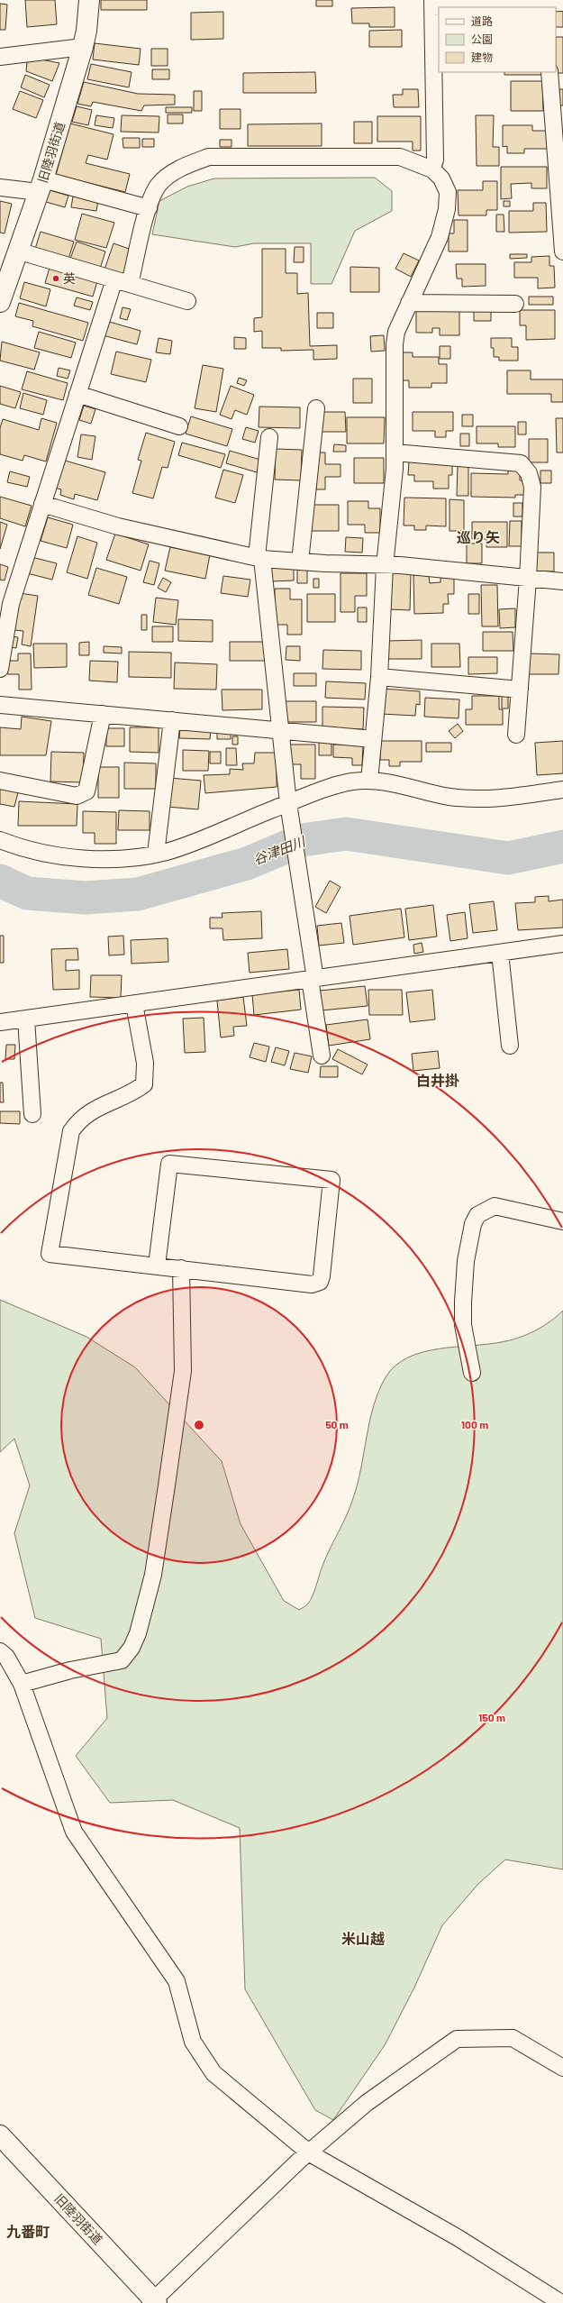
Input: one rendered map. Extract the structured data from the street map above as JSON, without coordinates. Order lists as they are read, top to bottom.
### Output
{
  "streets": {
    "street": ["旧陸羽街道"]
  },
  "districts": [
    "巡り矢",
    "白井掛",
    "米山越",
    "九番町"
  ],
  "water": ["谷津田川"],
  "places": ["英"],
  "legend": ["道路", "公園", "建物"],
  "rings": ["50 m", "100 m", "150 m"]
}
